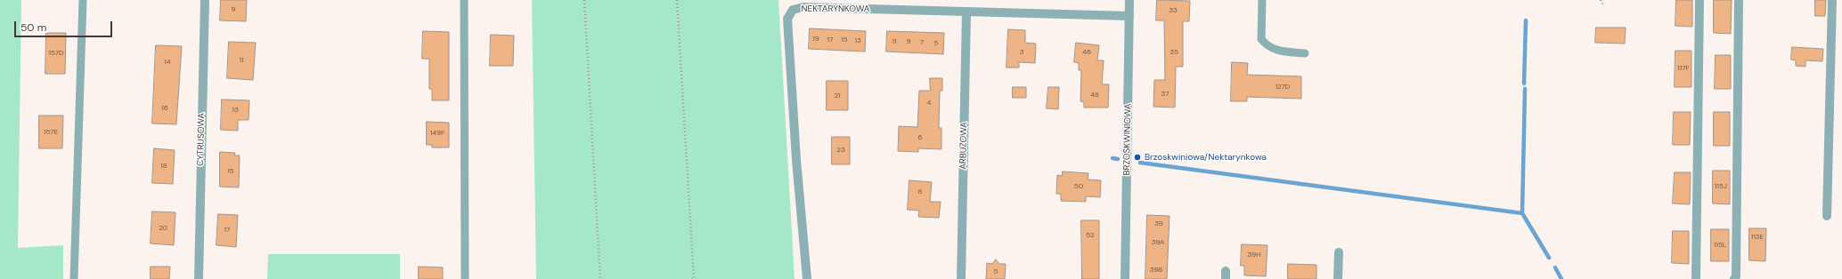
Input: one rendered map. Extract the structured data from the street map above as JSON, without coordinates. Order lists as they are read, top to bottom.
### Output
{
  "streets": {
    "street": [
      "NEKTARYNKOWA",
      "CYTRUSOWA",
      "BRZOSKWINIOWA",
      "ARBUZOWA"
    ]
  },
  "crossings": [
    ["NEKTARYNKOWA", "BRZOSKWINIOWA"],
    ["NEKTARYNKOWA", "ARBUZOWA"]
  ],
  "places": ["Brzoskwiniowa/Nektarynkowa"],
  "house_numbers": [
    "9",
    "33",
    "19",
    "17",
    "15",
    "13",
    "11",
    "9",
    "7",
    "5",
    "3",
    "46",
    "35",
    "157D",
    "11",
    "14",
    "117F",
    "127D",
    "37",
    "48",
    "21",
    "4",
    "16",
    "13",
    "157E",
    "149F",
    "6",
    "23",
    "18",
    "15",
    "50",
    "115J",
    "8",
    "39",
    "20",
    "17",
    "52",
    "113E",
    "39A",
    "115L",
    "39H",
    "39B",
    "5"
  ],
  "scale_bar": "50 m"
}
